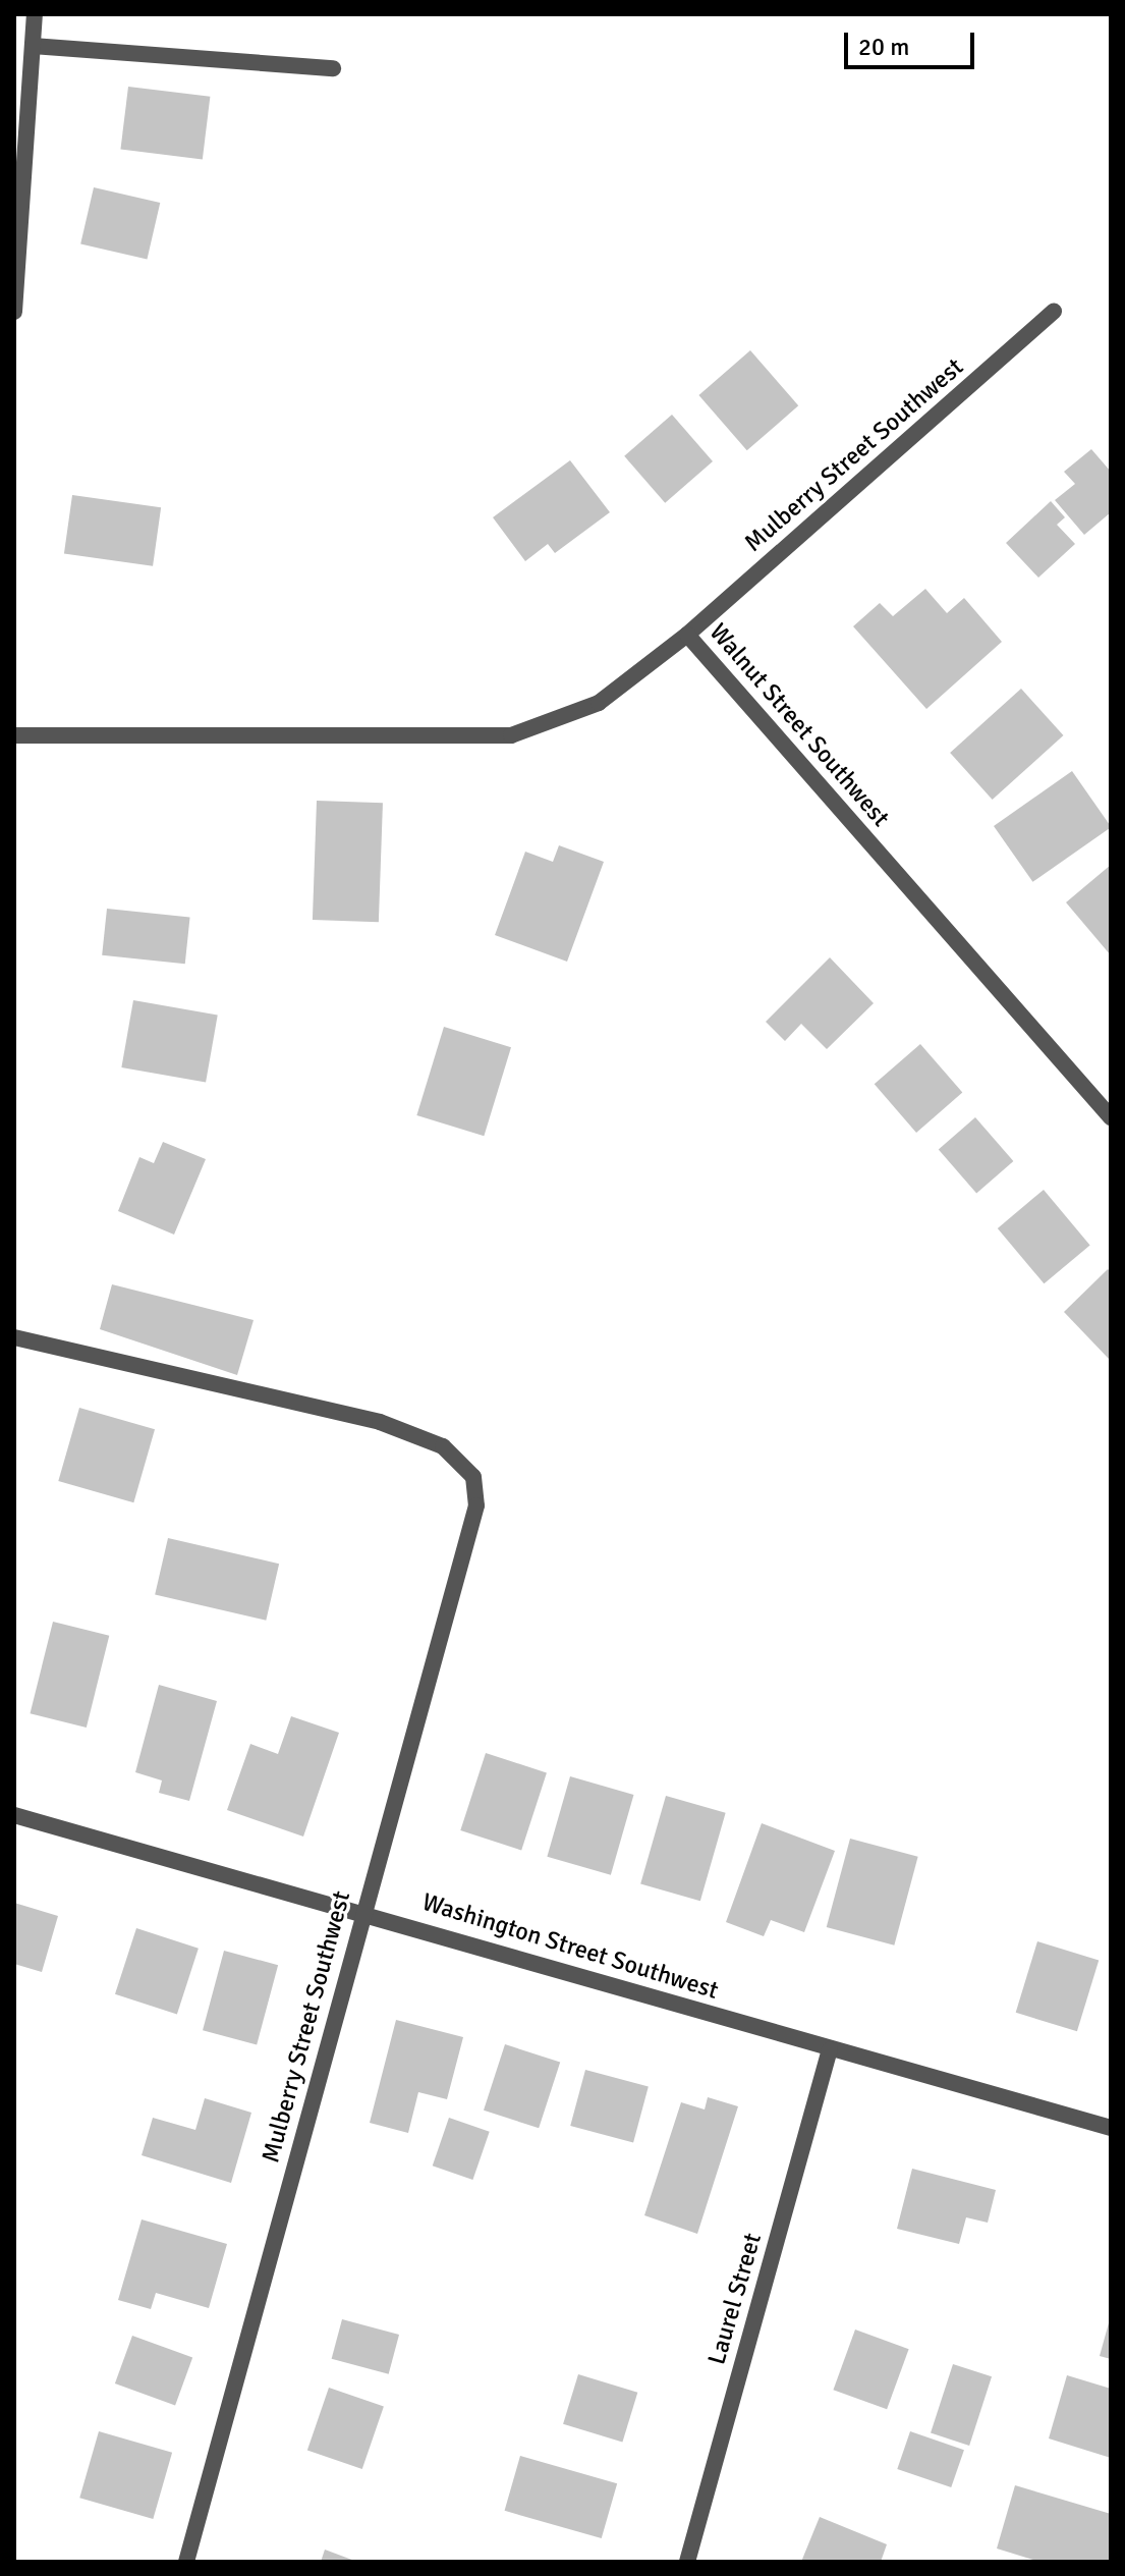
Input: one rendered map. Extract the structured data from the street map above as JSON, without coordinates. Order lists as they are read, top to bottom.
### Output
{
  "streets": {
    "street": [
      "Mulberry Street Southwest",
      "Walnut Street Southwest",
      "Washington Street Southwest",
      "Laurel Street"
    ]
  },
  "crossings": [
    ["Mulberry Street Southwest", "Walnut Street Southwest"],
    ["Mulberry Street Southwest", "Washington Street Southwest"],
    ["Washington Street Southwest", "Laurel Street"]
  ],
  "scale_bar": "20 m"
}
